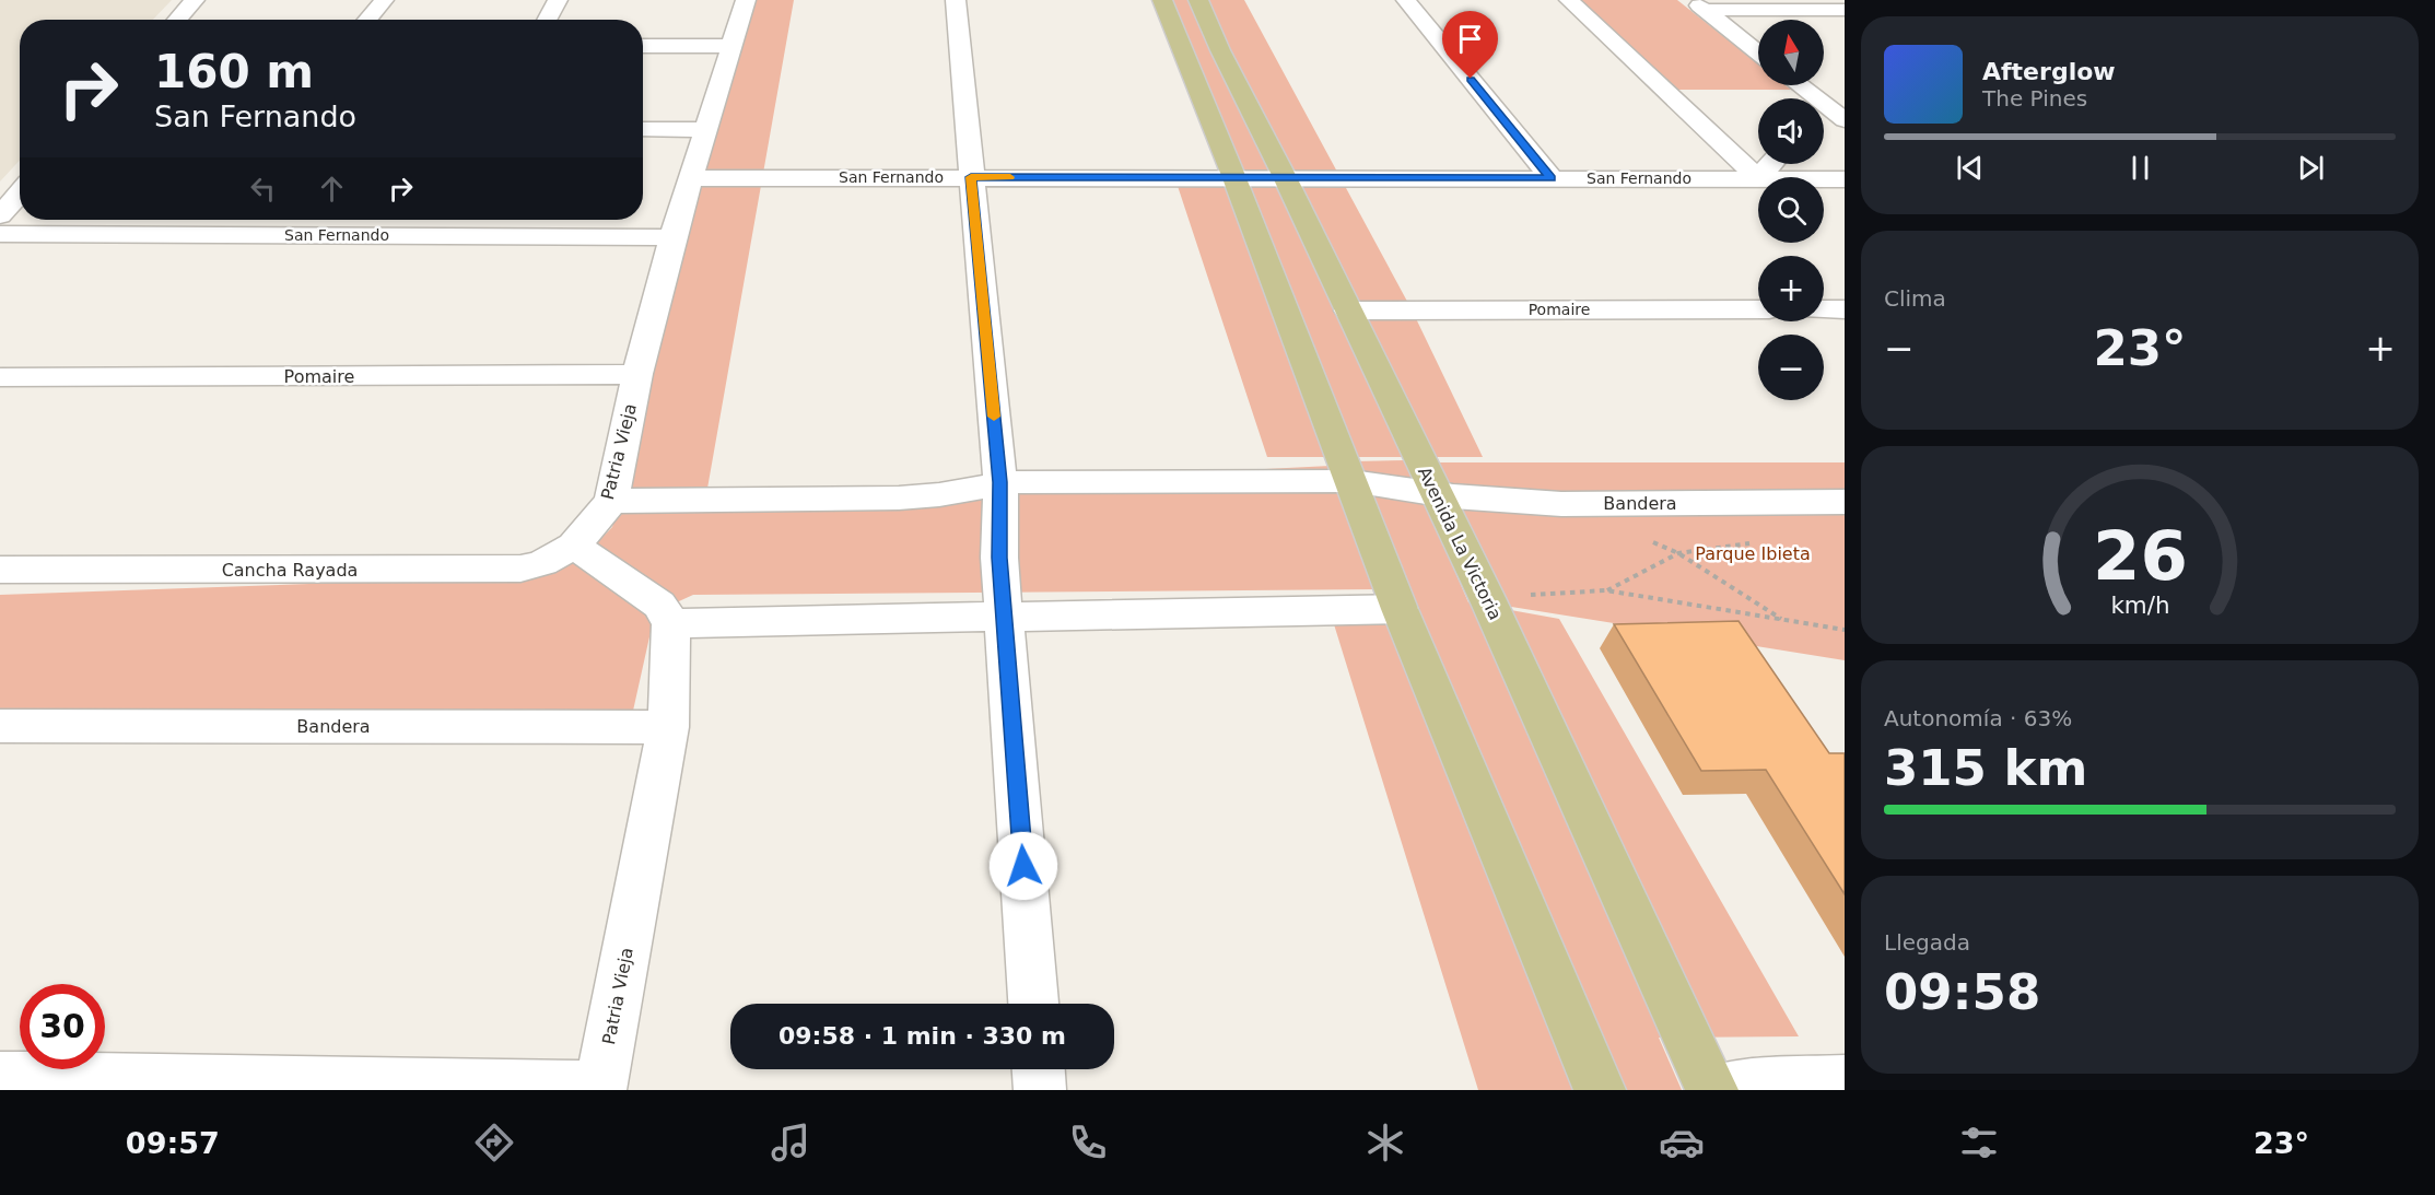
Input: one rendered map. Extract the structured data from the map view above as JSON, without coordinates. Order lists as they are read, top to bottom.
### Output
{
  "streets": {
    "main road": ["Avenida La Victoria"],
    "street": [
      "San Fernando",
      "Pomaire",
      "Patria Vieja",
      "Bandera",
      "Cancha Rayada"
    ]
  },
  "crossings": [
    ["San Fernando", "Patria Vieja"],
    ["San Fernando", "Avenida La Victoria"],
    ["Pomaire", "Patria Vieja"],
    ["Pomaire", "Avenida La Victoria"],
    ["Patria Vieja", "Bandera"],
    ["Patria Vieja", "Cancha Rayada"],
    ["Bandera", "Avenida La Victoria"]
  ],
  "parks": ["Parque Ibieta"],
  "north": "top",
  "page": {
    "map_buttons": ["+", "−"],
    "turn": ["160 m", "San Fernando"],
    "song": ["Afterglow", "The Pines"],
    "tile": [
      "Clima",
      ["Autonomía · 63%", "315 km"],
      ["Llegada", "09:58"]
    ],
    "heat": ["−", "23°", "+"],
    "limit": "30",
    "trip": "09:58 · 1 min · 330 m",
    "tabs": ["09:57", "23°"],
    "gauge": ["26", "km/h"]
  }
}
